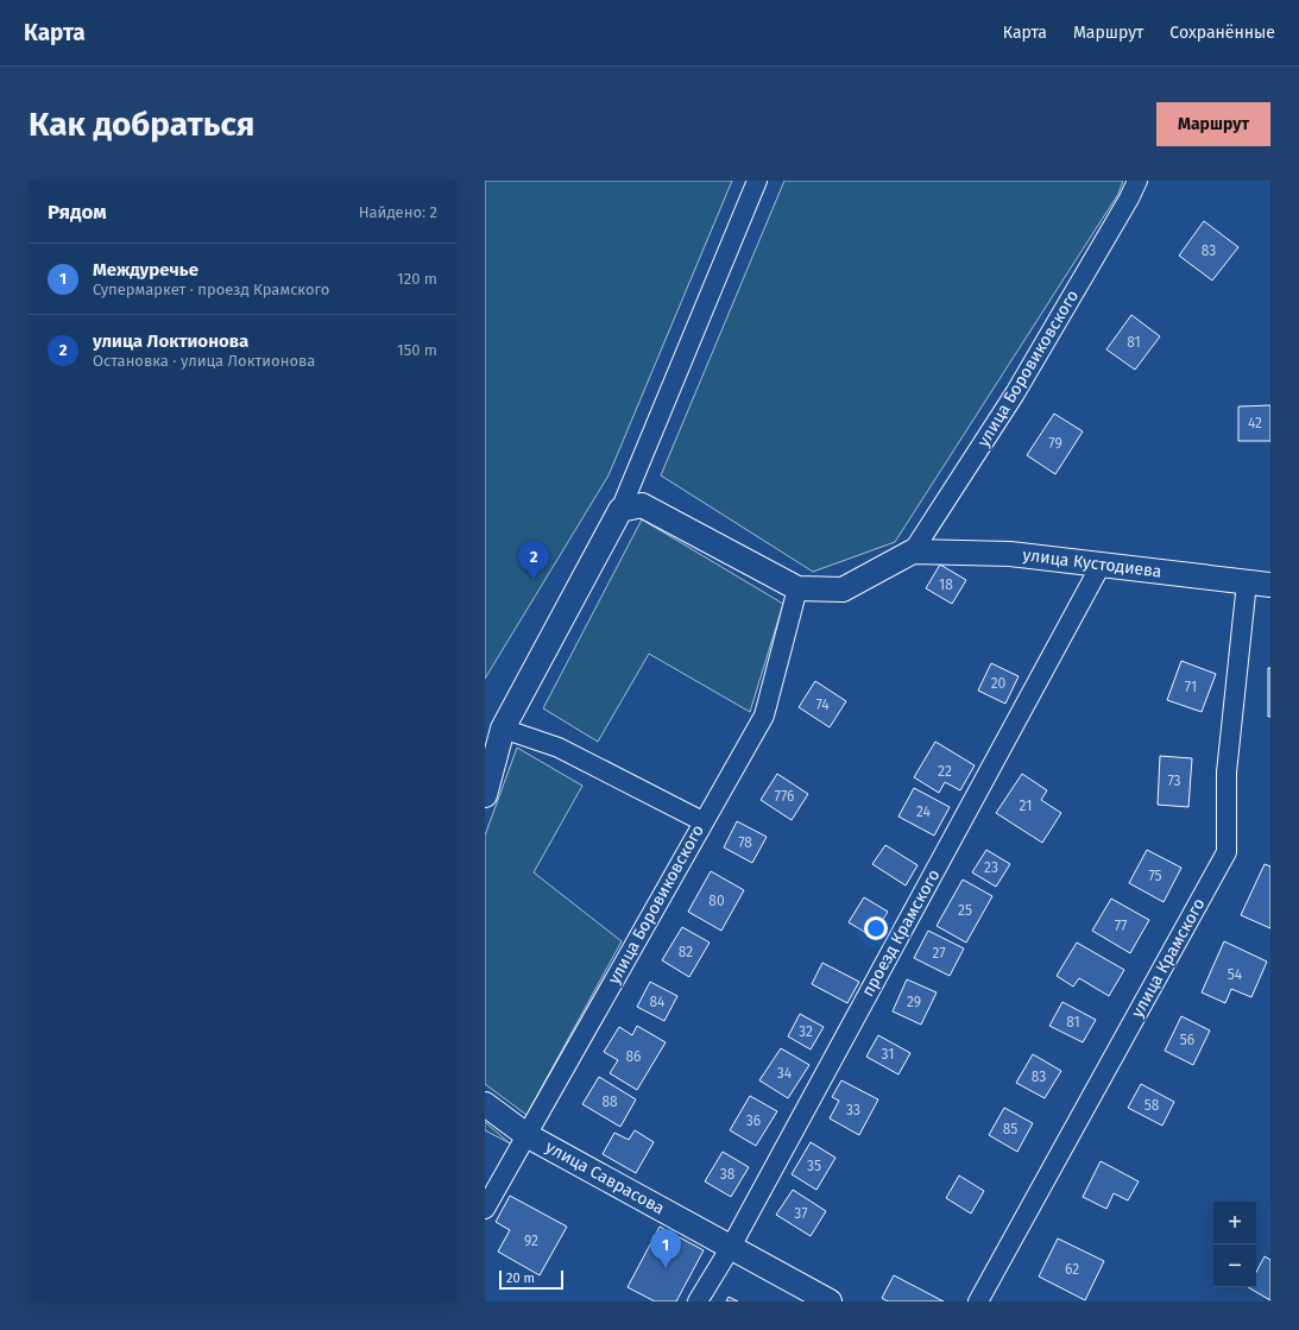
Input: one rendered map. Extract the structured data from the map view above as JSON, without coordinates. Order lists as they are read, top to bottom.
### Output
{
  "streets": {
    "street": [
      "улица Боровиковского",
      "улица Кустодиева",
      "проезд Крамского",
      "улица Крамского",
      "улица Саврасова"
    ]
  },
  "crossings": [
    ["улица Боровиковского", "улица Кустодиева"],
    ["улица Боровиковского", "улица Саврасова"],
    ["улица Кустодиева", "проезд Крамского"],
    ["улица Кустодиева", "улица Крамского"],
    ["проезд Крамского", "улица Саврасова"]
  ],
  "house_numbers": [
    "83",
    "81",
    "42",
    "79",
    "18",
    "20",
    "71",
    "74",
    "22",
    "73",
    "776",
    "21",
    "24",
    "78",
    "23",
    "75",
    "80",
    "25",
    "77",
    "82",
    "27",
    "54",
    "84",
    "29",
    "81",
    "32",
    "56",
    "31",
    "86",
    "34",
    "83",
    "88",
    "58",
    "33",
    "36",
    "85",
    "35",
    "38",
    "37",
    "92",
    "62"
  ],
  "scale_bar": "20 m",
  "page": {
    "header": "Карта",
    "nav": ["Карта", "Маршрут", "Сохранённые"],
    "buttons": "Маршрут",
    "title": "Как добраться",
    "heading": ["Рядом", "Найдено: 2"],
    "list": [
      {
        "mark": "1",
        "name": "Междуречье",
        "note": "Супермаркет · проезд Крамского",
        "value": "120 m"
      },
      {
        "mark": "2",
        "name": "улица Локтионова",
        "note": "Остановка · улица Локтионова",
        "value": "150 m"
      }
    ],
    "pins": ["2", "1"],
    "map_buttons": ["+", "−"],
    "scale": "20 m"
  }
}
